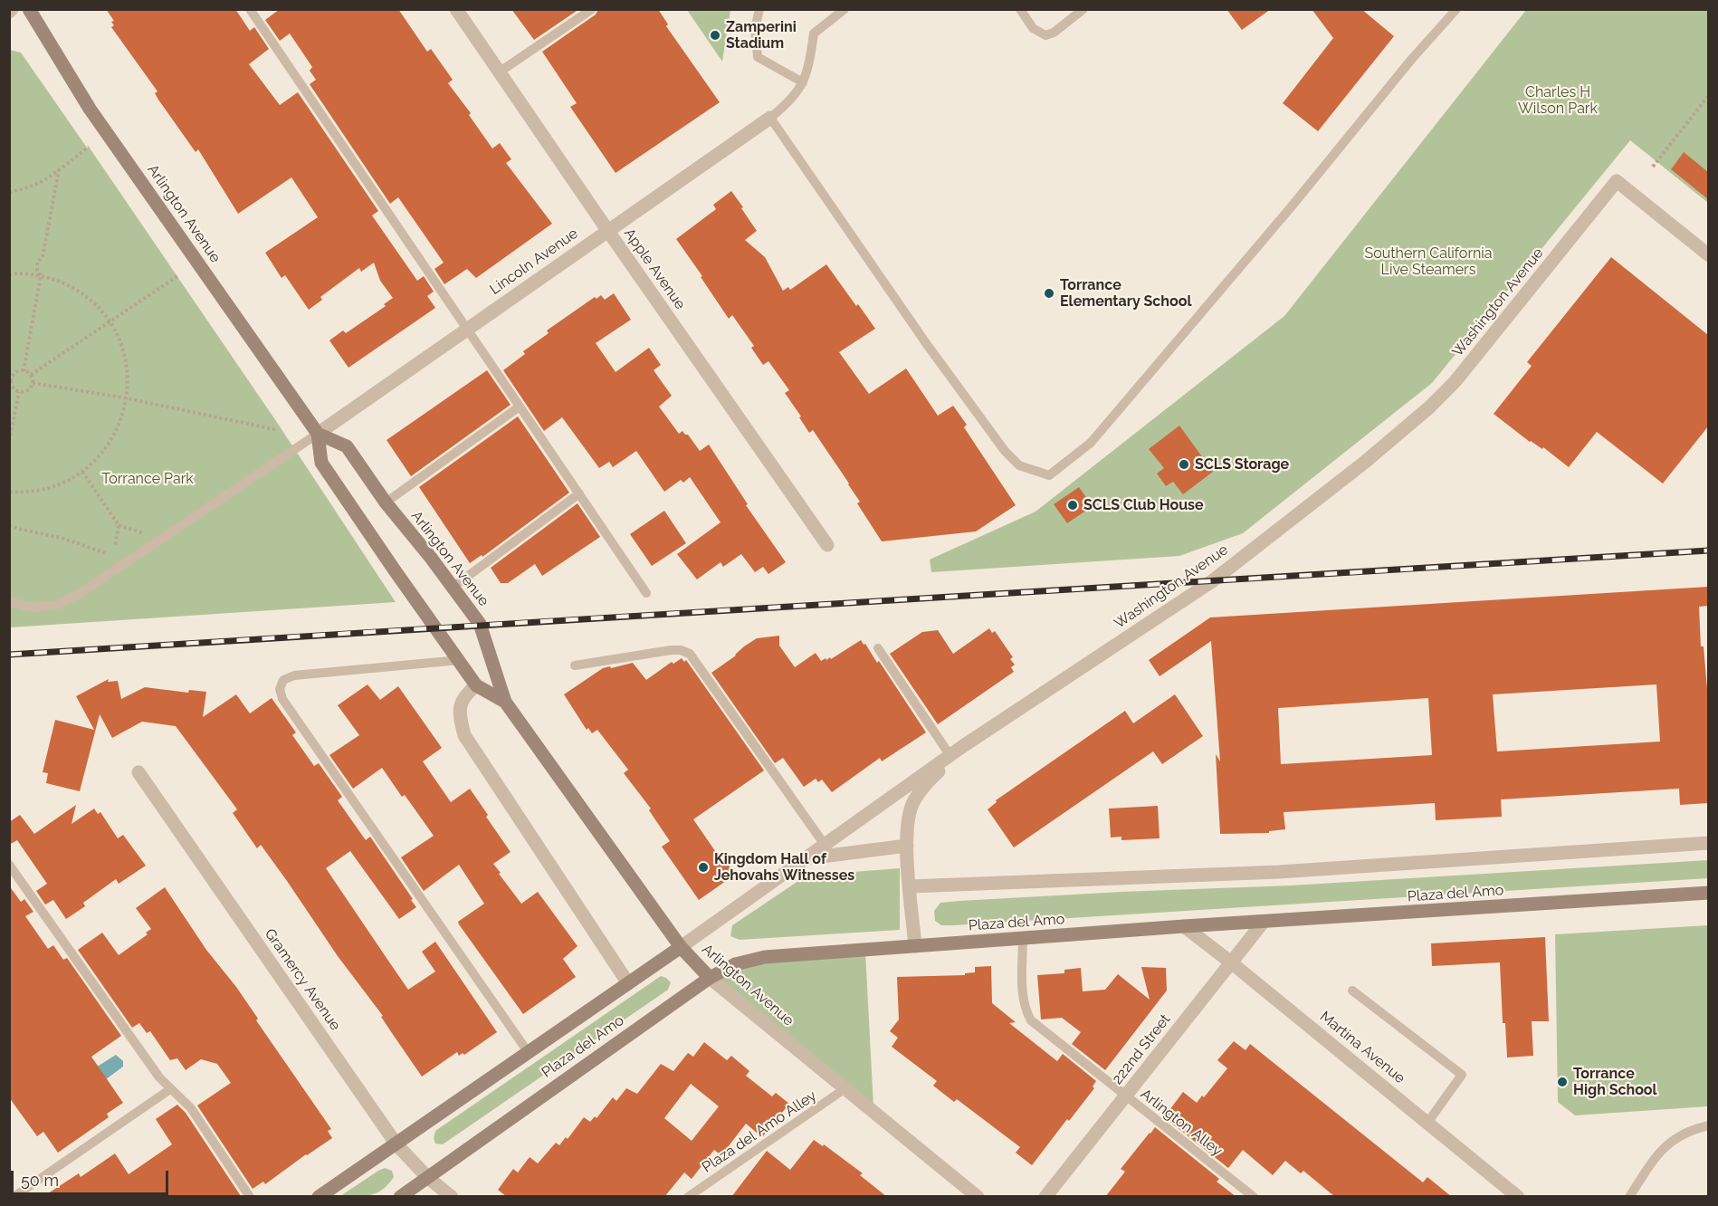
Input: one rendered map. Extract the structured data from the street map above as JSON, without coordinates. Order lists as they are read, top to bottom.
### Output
{
  "streets": {
    "main road": ["Arlington Avenue", "Plaza del Amo"],
    "street": [
      "Lincoln Avenue",
      "Apple Avenue",
      "Washington Avenue",
      "Gramercy Avenue",
      "Martina Avenue",
      "222nd Street"
    ],
    "lane": ["Arlington Alley", "Plaza del Amo Alley"]
  },
  "crossings": [
    ["Arlington Avenue", "Lincoln Avenue"],
    ["Arlington Avenue", "Washington Avenue"],
    ["Arlington Avenue", "Plaza del Amo"],
    ["Arlington Avenue", "Plaza del Amo Alley"],
    ["Lincoln Avenue", "Apple Avenue"],
    ["Washington Avenue", "Plaza del Amo"],
    ["Plaza del Amo", "Gramercy Avenue"],
    ["Plaza del Amo", "Martina Avenue"],
    ["Plaza del Amo", "222nd Street"],
    ["Plaza del Amo", "Arlington Alley"],
    ["Martina Avenue", "222nd Street"],
    ["222nd Street", "Arlington Alley"]
  ],
  "parks": ["Charles H Wilson Park", "Southern California Live Steamers", "Torrance Park"],
  "places": [
    "Zamperini Stadium",
    "Torrance Elementary School",
    "SCLS Storage",
    "SCLS Club House",
    "Kingdom Hall of Jehovahs Witnesses",
    "Torrance High School"
  ],
  "scale_bar": "50 m"
}
